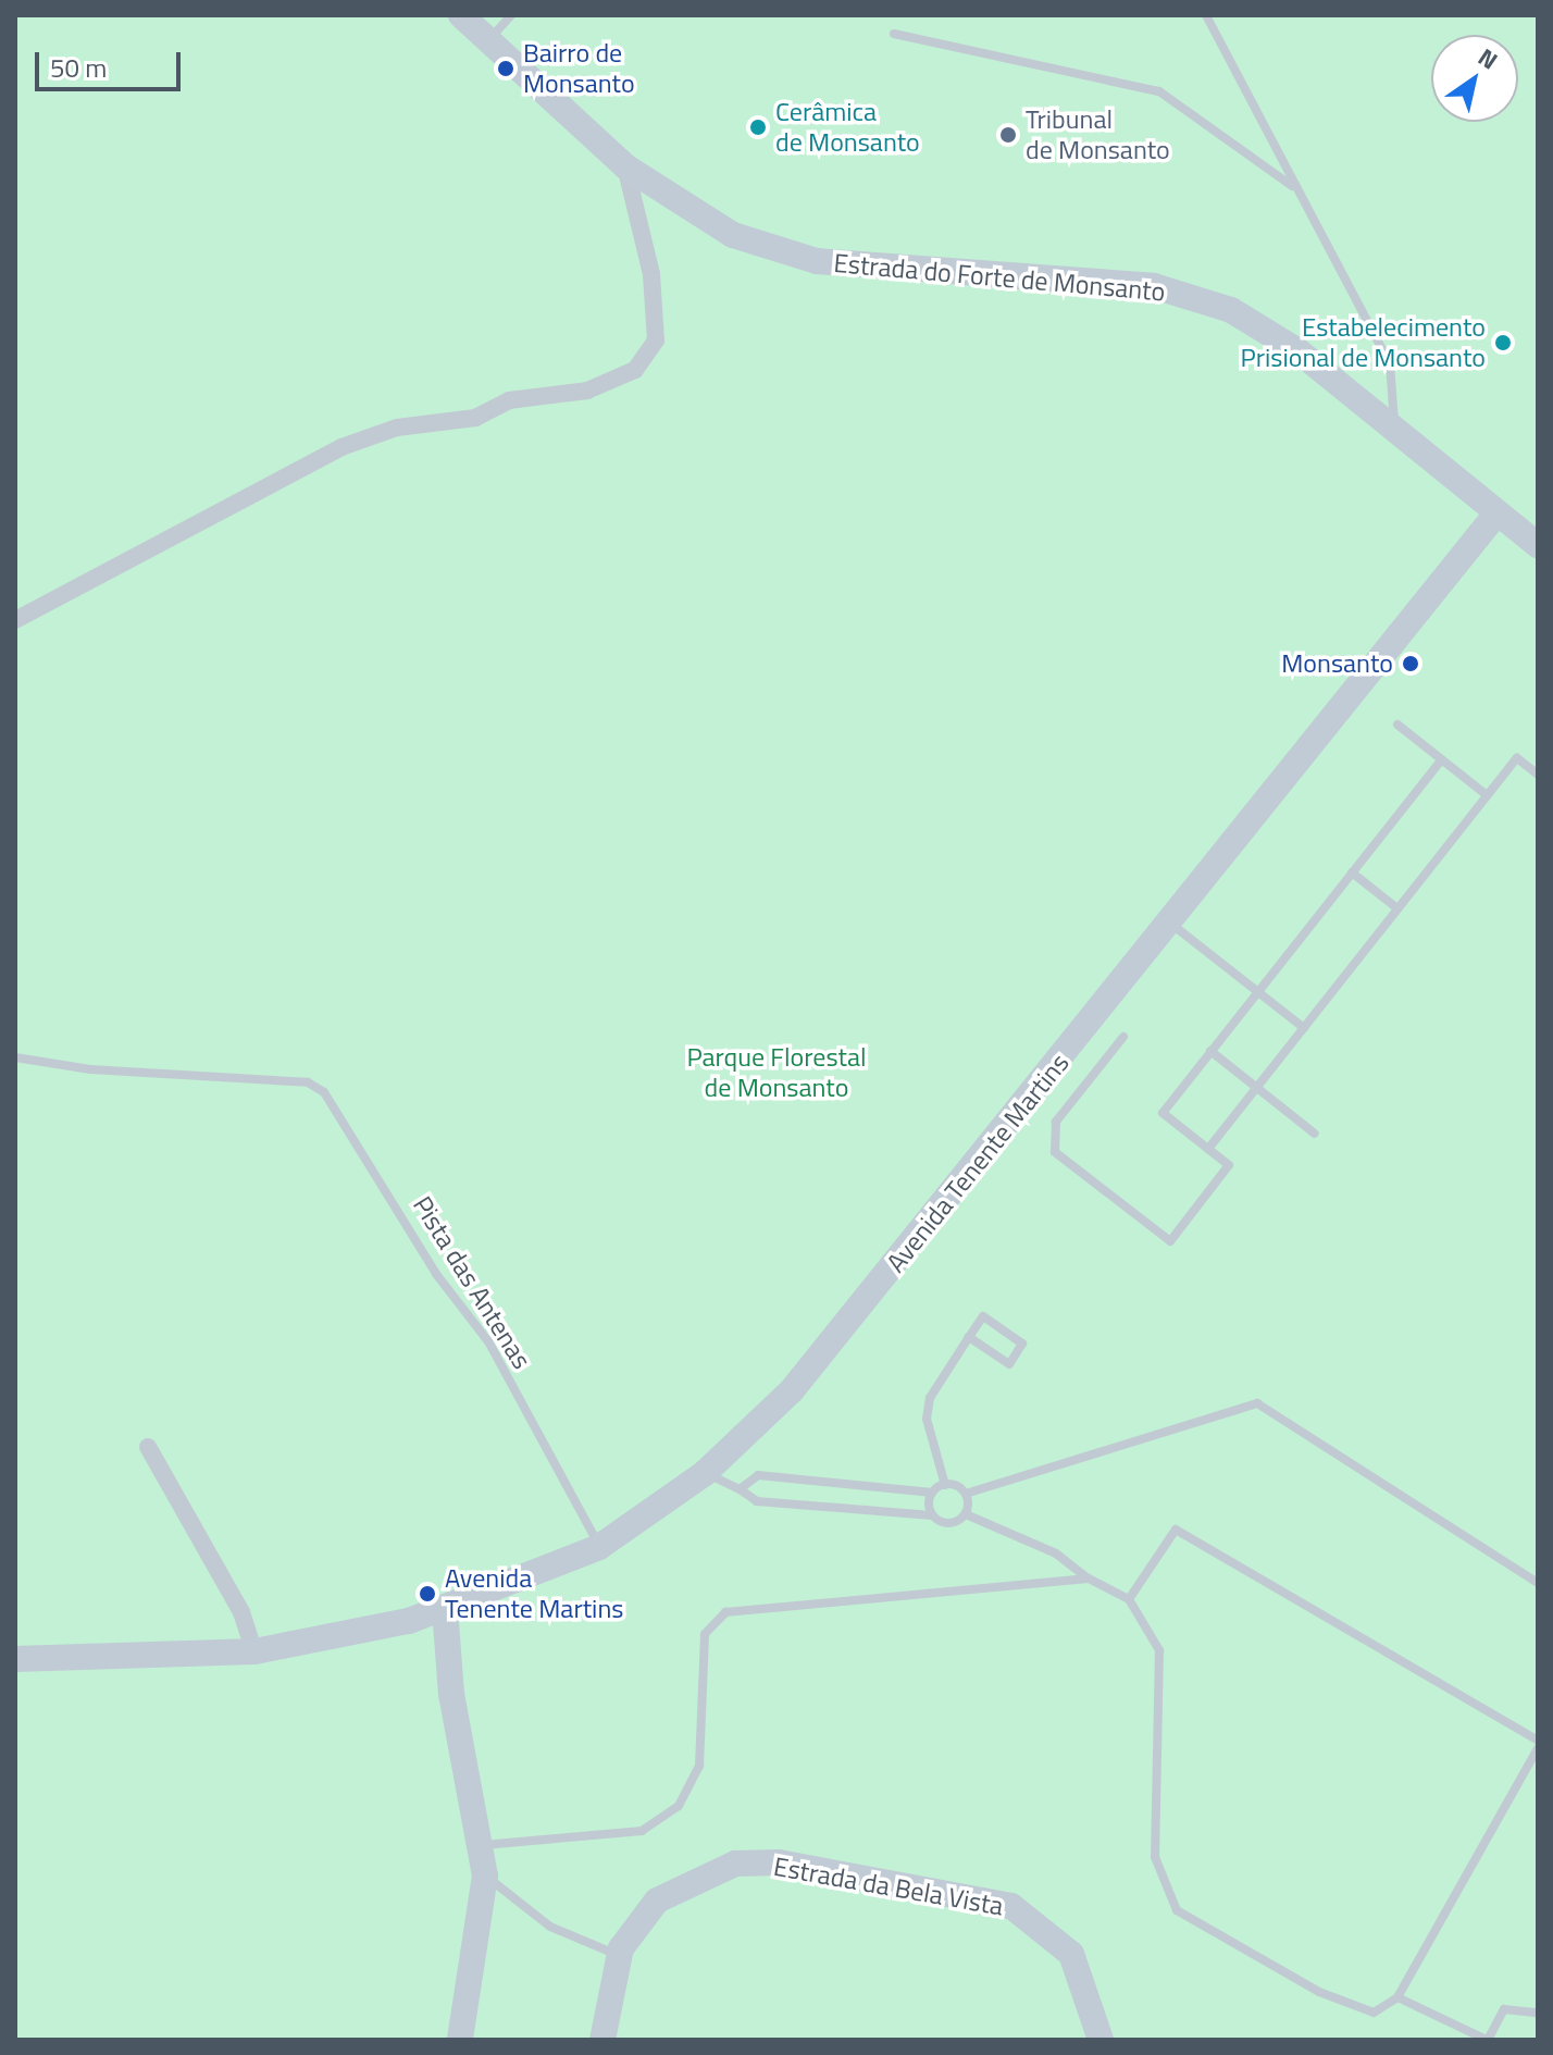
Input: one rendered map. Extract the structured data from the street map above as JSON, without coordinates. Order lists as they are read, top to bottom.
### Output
{
  "streets": {
    "street": ["Estrada do Forte de Monsanto", "Avenida Tenente Martins", "Estrada da Bela Vista"],
    "lane": ["Pista das Antenas"]
  },
  "crossings": [
    ["Estrada do Forte de Monsanto", "Avenida Tenente Martins"],
    ["Avenida Tenente Martins", "Pista das Antenas"]
  ],
  "parks": ["Parque Florestal de Monsanto"],
  "places": [
    "Bairro de Monsanto",
    "Cerâmica de Monsanto",
    "Tribunal de Monsanto",
    "Estabelecimento Prisional de Monsanto",
    "Monsanto",
    "Avenida Tenente Martins"
  ],
  "scale_bar": "50 m",
  "north": "top right"
}
